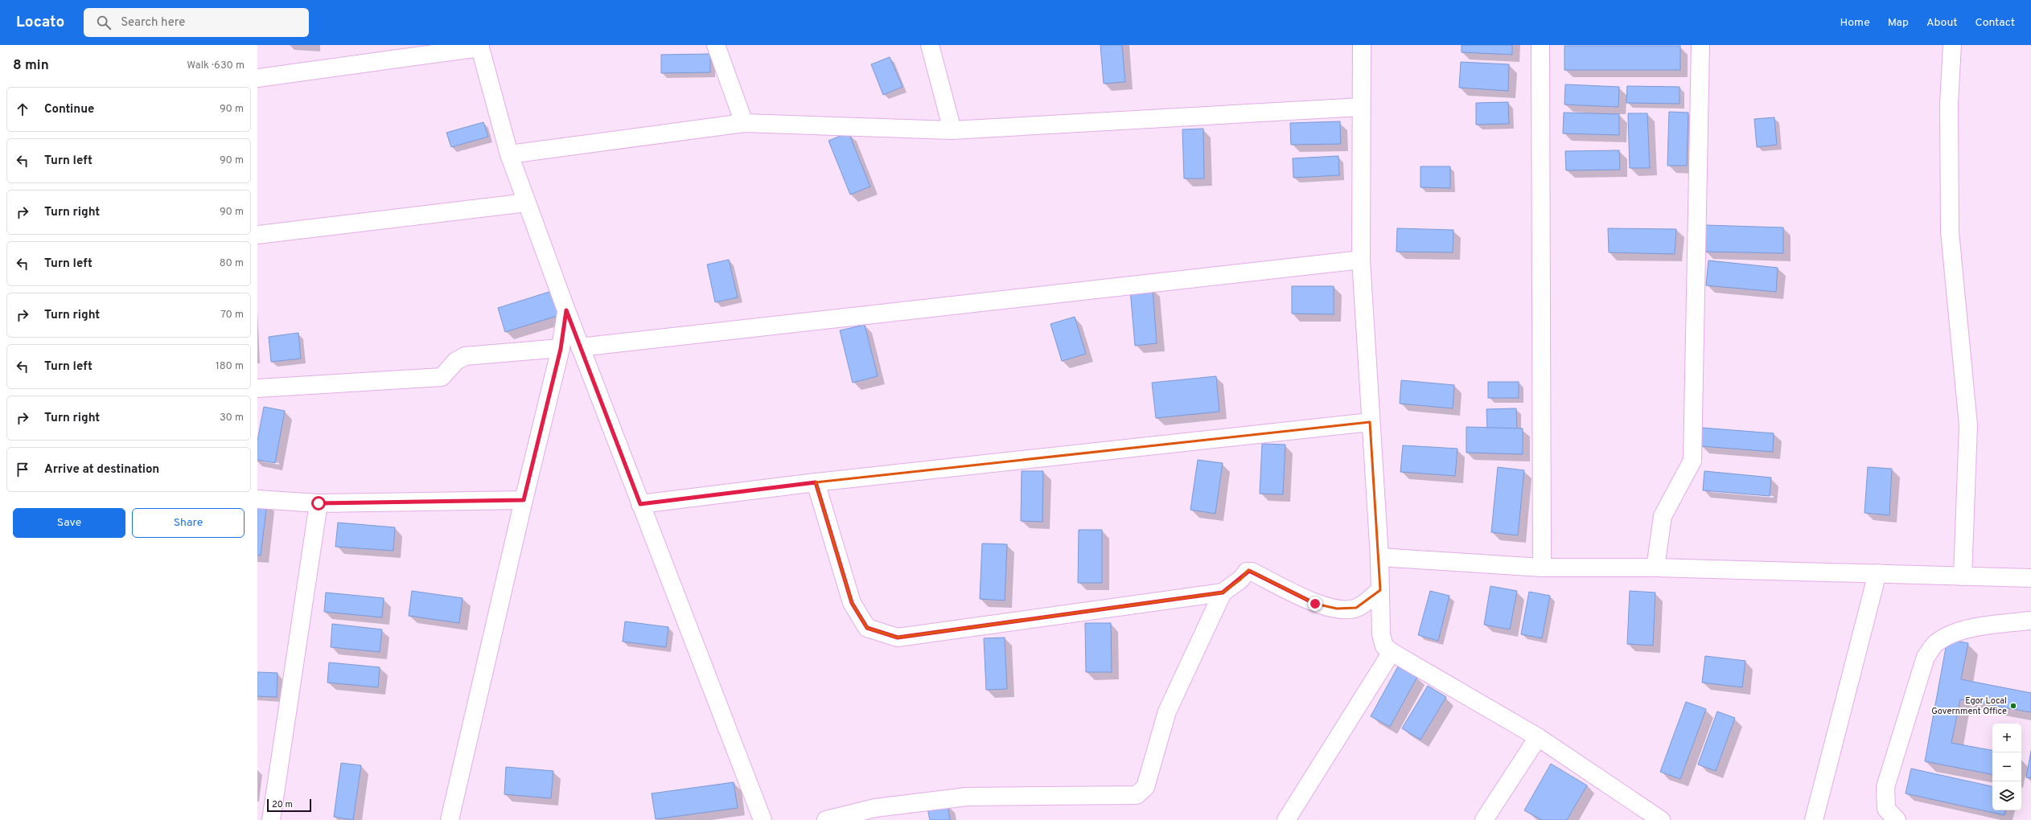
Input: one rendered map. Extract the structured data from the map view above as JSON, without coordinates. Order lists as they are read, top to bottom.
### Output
{
  "places": ["Egor Local Government Office"],
  "scale_bar": "20 m",
  "page": {
    "header": "Locato",
    "search": "Search here",
    "nav": [
      "Home",
      "Map",
      "About",
      "Contact"
    ],
    "heading": ["8 min", "Walk · 630 m"],
    "list": [
      ["Continue", "90 m"],
      ["Turn left", "90 m"],
      ["Turn right", "90 m"],
      ["Turn left", "80 m"],
      ["Turn right", "70 m"],
      ["Turn left", "180 m"],
      ["Turn right", "30 m"],
      "Arrive at destination"
    ],
    "buttons": ["Save", "Share"],
    "map_buttons": ["+", "−"],
    "scale": "20 m"
  }
}
